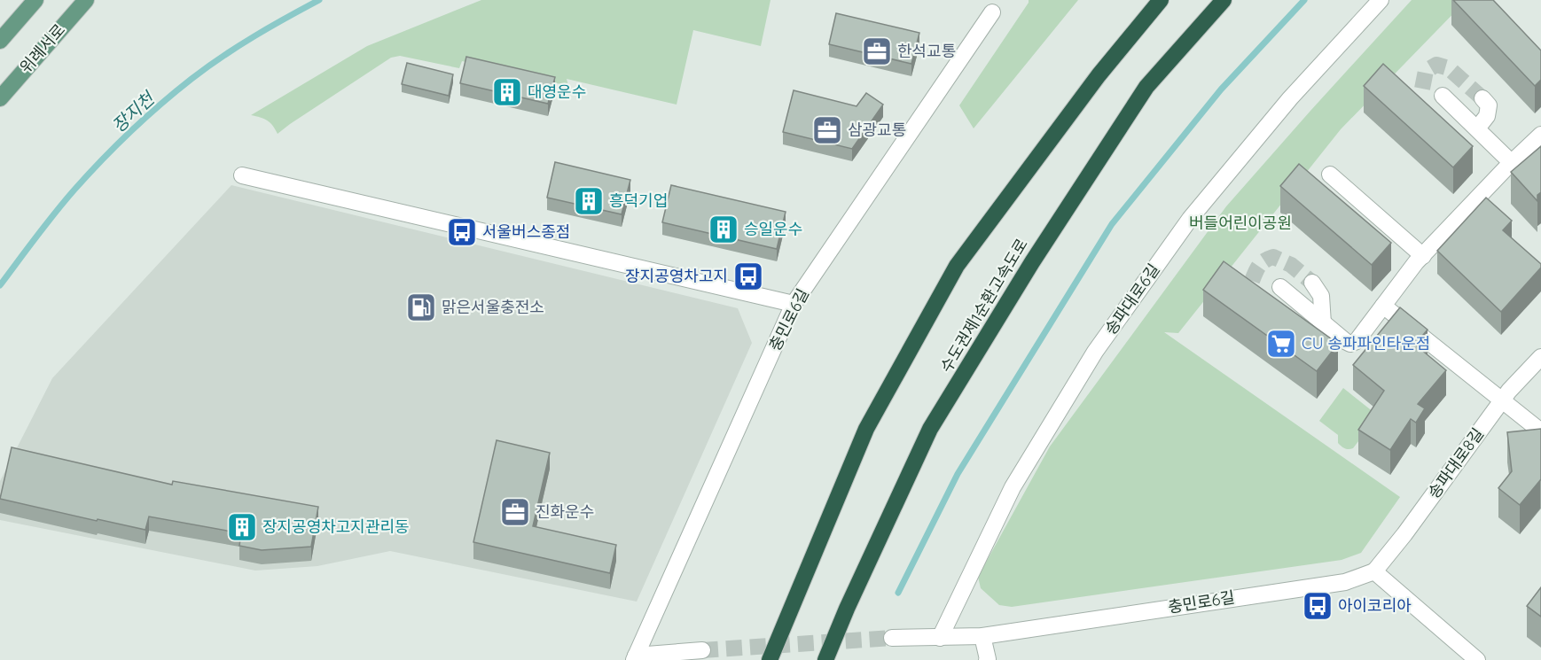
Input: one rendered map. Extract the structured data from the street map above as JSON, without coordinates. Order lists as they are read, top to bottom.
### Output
{
  "streets": {
    "highway": ["수도권제1순환고속도로"],
    "main road": ["위례서로"],
    "street": ["송파대로6길", "충민로6길", "송파대로8길"]
  },
  "crossings": [
    ["송파대로6길", "충민로6길"],
    ["충민로6길", "송파대로8길"]
  ],
  "water": ["장지천"],
  "parks": ["버들어린이공원"],
  "places": {
    "office": ["한석교통", "삼광교통", "진화운수"],
    "building": [
      "대영운수",
      "흥덕기업",
      "승일운수",
      "장지공영차고지관리동"
    ],
    "bus stop": ["서울버스종점", "장지공영차고지", "아이코리아"],
    "fuel station": ["맑은서울충전소"],
    "supermarket": ["CU 송파파인타운점"]
  }
}
